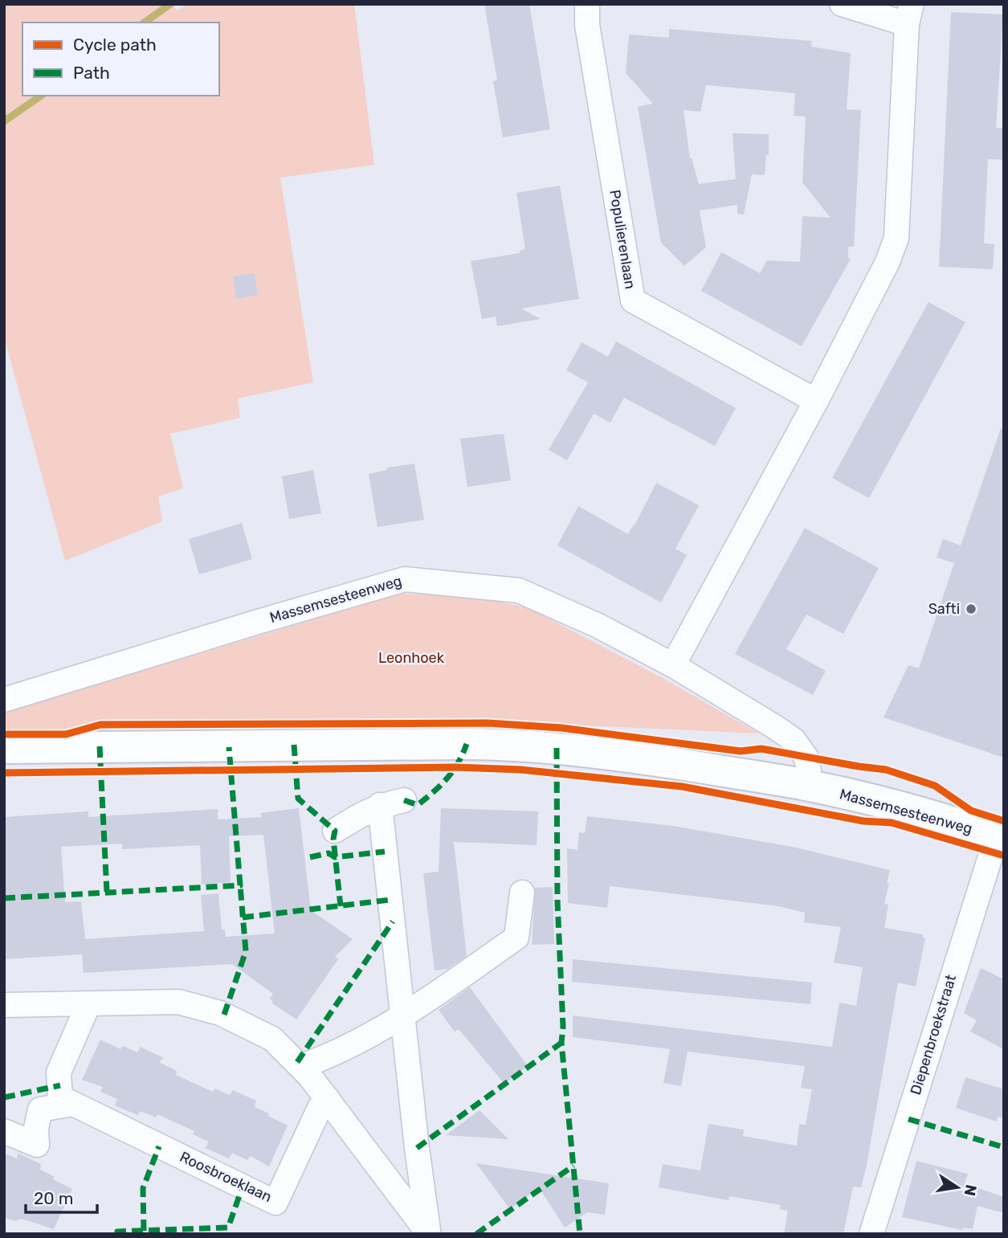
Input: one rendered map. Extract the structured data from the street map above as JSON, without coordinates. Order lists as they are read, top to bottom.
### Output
{
  "streets": {
    "main road": ["Massemsesteenweg"],
    "street": ["Populierenlaan", "Diepenbroekstraat", "Roosbroeklaan"]
  },
  "crossings": [
    ["Massemsesteenweg", "Diepenbroekstraat"]
  ],
  "parks": ["Leonhoek"],
  "places": ["Safti"],
  "legend": ["Cycle path", "Path"],
  "scale_bar": "20 m",
  "north": "right"
}
